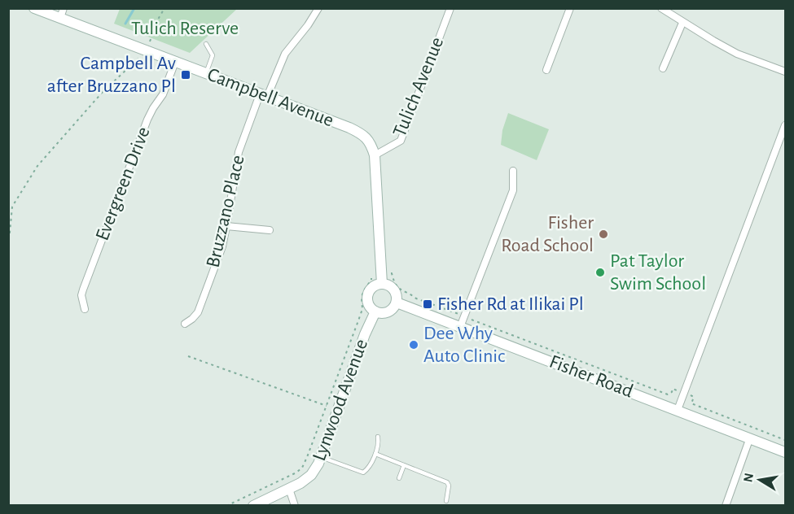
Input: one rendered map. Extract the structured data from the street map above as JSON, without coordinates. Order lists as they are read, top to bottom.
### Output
{
  "streets": {
    "main road": ["Campbell Avenue", "Fisher Road", "Lynwood Avenue"],
    "street": ["Tulich Avenue", "Evergreen Drive", "Bruzzano Place"]
  },
  "crossings": [
    ["Tulich Avenue", "Campbell Avenue"],
    ["Campbell Avenue", "Evergreen Drive"],
    ["Campbell Avenue", "Bruzzano Place"],
    ["Campbell Avenue", "Fisher Road"],
    ["Campbell Avenue", "Lynwood Avenue"],
    ["Fisher Road", "Lynwood Avenue"]
  ],
  "parks": ["Tulich Reserve"],
  "places": {
    "transit": ["Campbell Av after Bruzzano Pl", "Fisher Rd at Ilikai Pl"],
    "other": ["Fisher Road School", "Pat Taylor Swim School", "Dee Why Auto Clinic"]
  },
  "north": "left"
}
